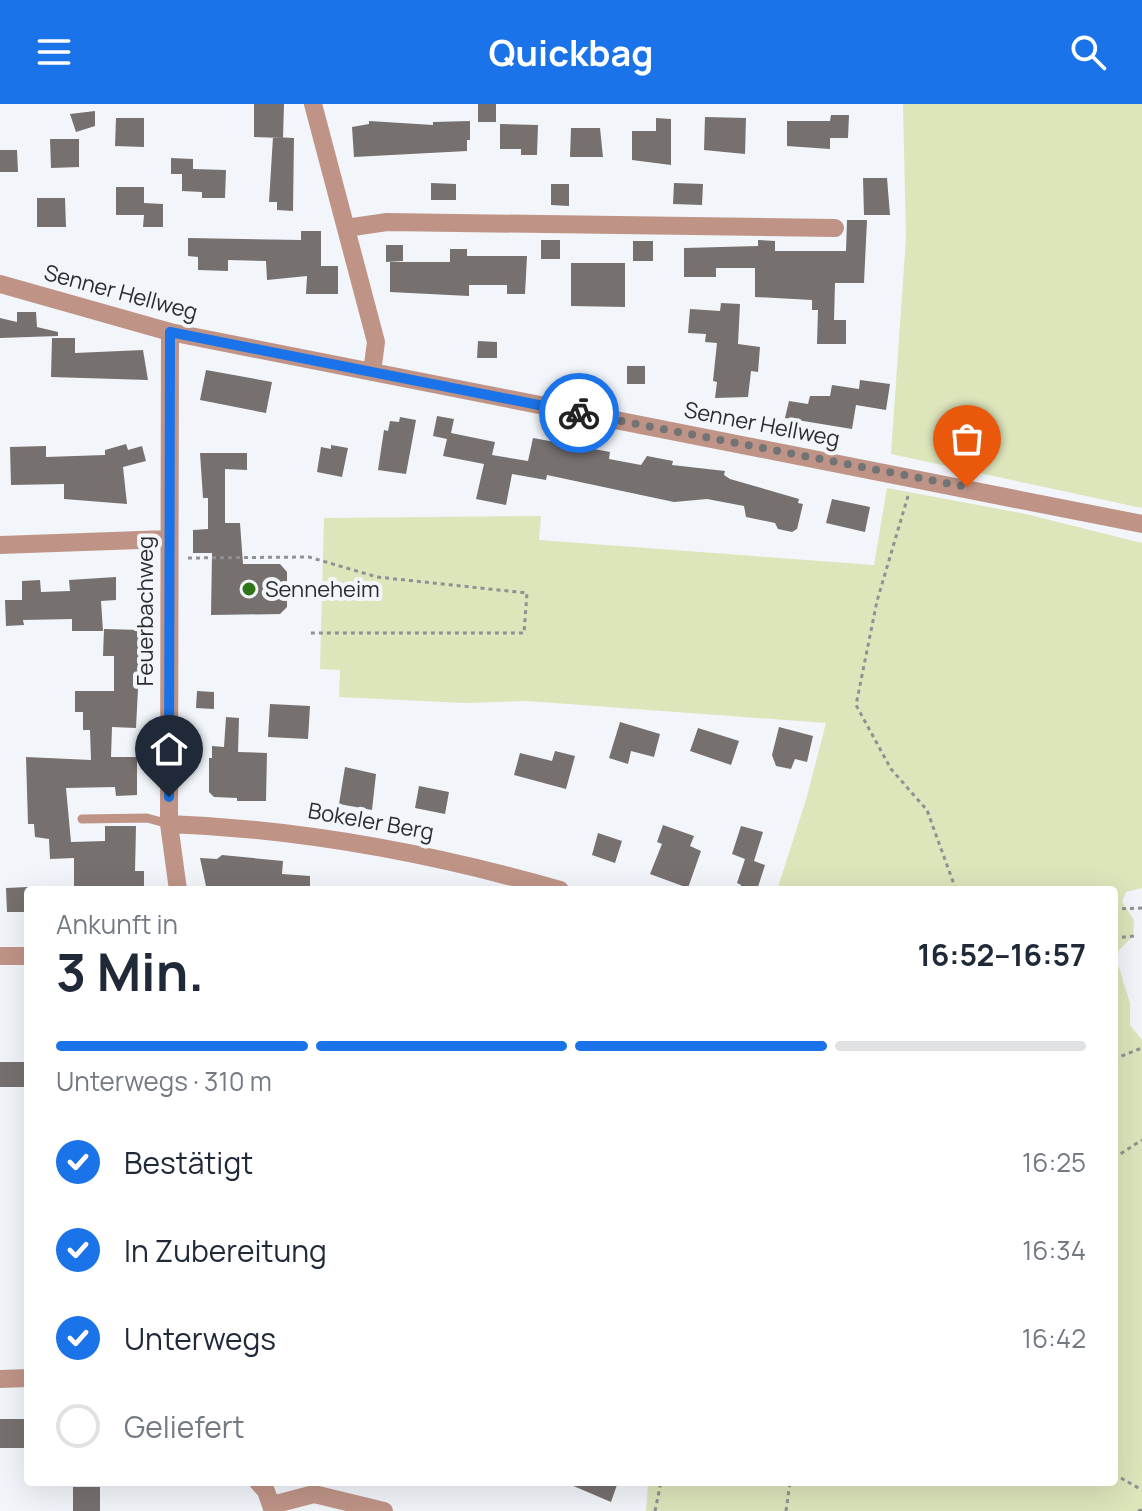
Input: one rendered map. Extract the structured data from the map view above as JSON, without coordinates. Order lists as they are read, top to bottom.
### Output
{
  "streets": {
    "street": ["Senner Hellweg", "Feuerbachweg", "Bokeler Berg"]
  },
  "crossings": [
    ["Senner Hellweg", "Feuerbachweg"],
    ["Feuerbachweg", "Bokeler Berg"]
  ],
  "places": ["Senneheim"],
  "page": {
    "header": "Quickbag",
    "heading": ["3 Min.", "Ankunft in", "16:52–16:57"],
    "bar": "Unterwegs · 310 m",
    "list": [
      ["Bestätigt", "16:25"],
      ["In Zubereitung", "16:34"],
      ["Unterwegs", "16:42"],
      "Geliefert"
    ]
  }
}
